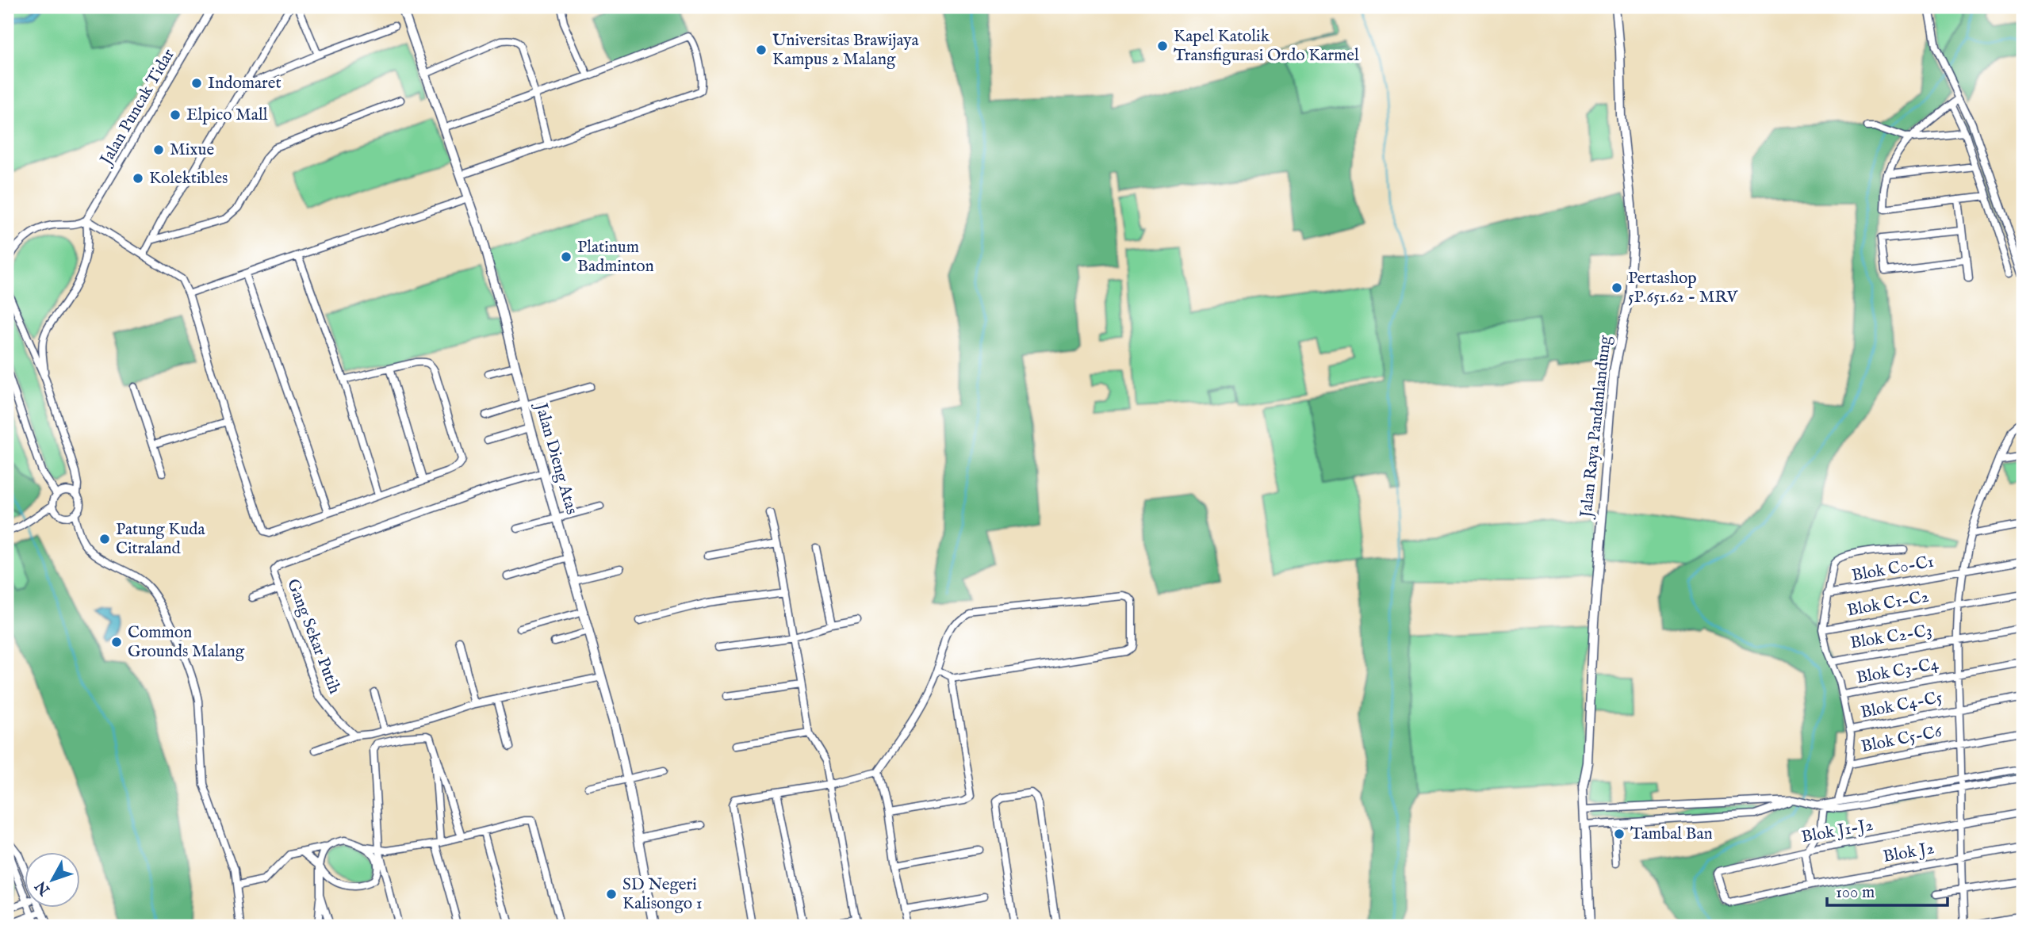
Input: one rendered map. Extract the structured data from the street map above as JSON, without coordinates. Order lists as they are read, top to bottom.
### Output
{
  "streets": {
    "street": [
      "Jalan Puncak Tidar",
      "Jalan Raya Pandanlandung",
      "Jalan Dieng Atas",
      "Blok C0-C1",
      "Blok C1-C2",
      "Gang Sekar Putih",
      "Blok C2-C3",
      "Blok C3-C4",
      "Blok C4-C5",
      "Blok C5-C6",
      "Blok J1-J2",
      "Blok J2"
    ]
  },
  "crossings": [
    ["Jalan Dieng Atas", "Gang Sekar Putih"],
    ["Blok J1-J2", "Blok J2"]
  ],
  "places": [
    "Kapel Katolik Transfigurasi Ordo Karmel",
    "Universitas Brawijaya Kampus 2 Malang",
    "Indomaret",
    "Elpico Mall",
    "Mixue",
    "Kolektibles",
    "Platinum Badminton",
    "Pertashop 5P.651.62 - MRV",
    "Patung Kuda Citraland",
    "Common Grounds Malang",
    "Tambal Ban",
    "SD Negeri Kalisongo 1"
  ],
  "scale_bar": "100 m",
  "north": "bottom left"
}
